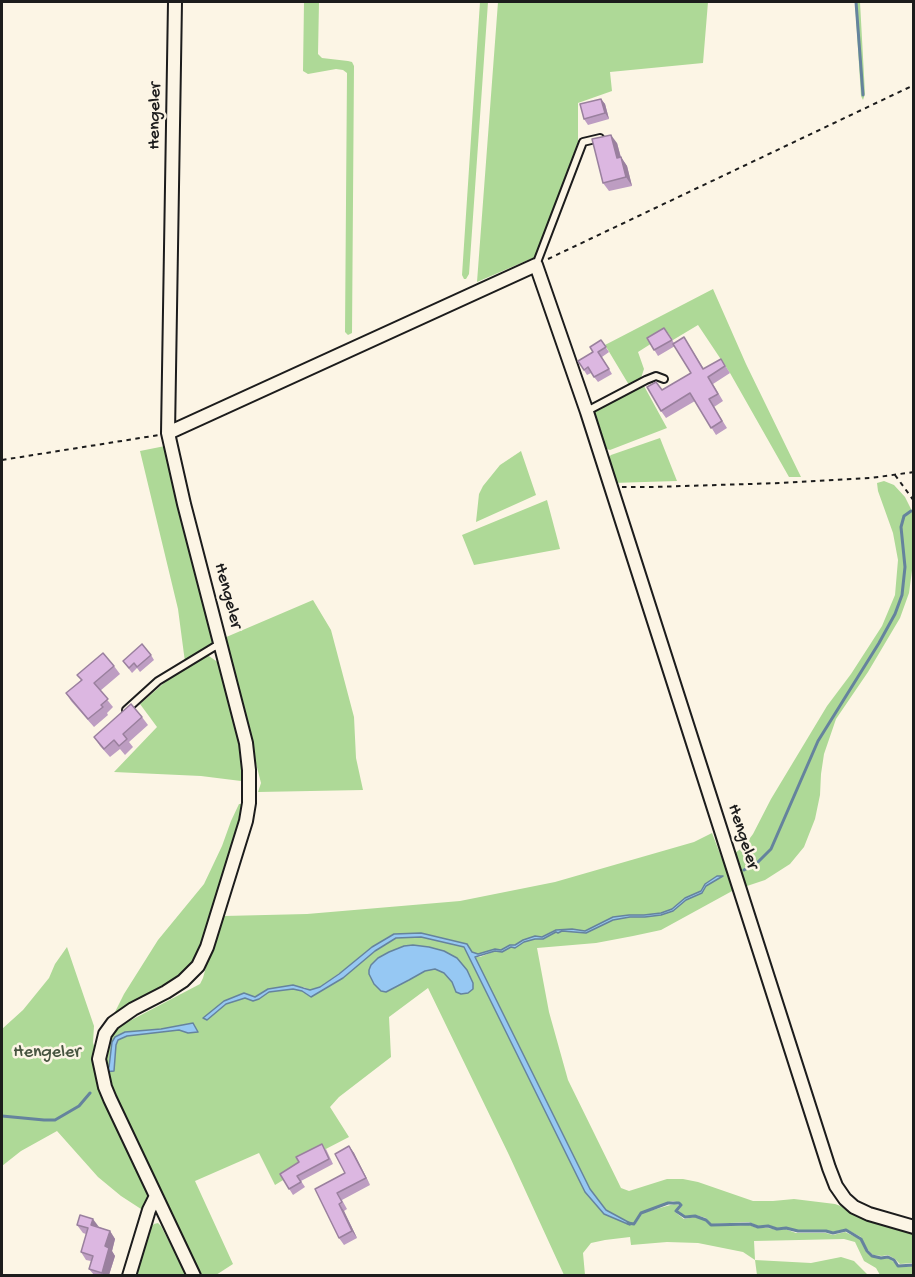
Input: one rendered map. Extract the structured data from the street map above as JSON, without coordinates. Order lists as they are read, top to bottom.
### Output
{
  "streets": {
    "street": ["Hengeler"]
  },
  "parks": ["Hengeler"]
}
